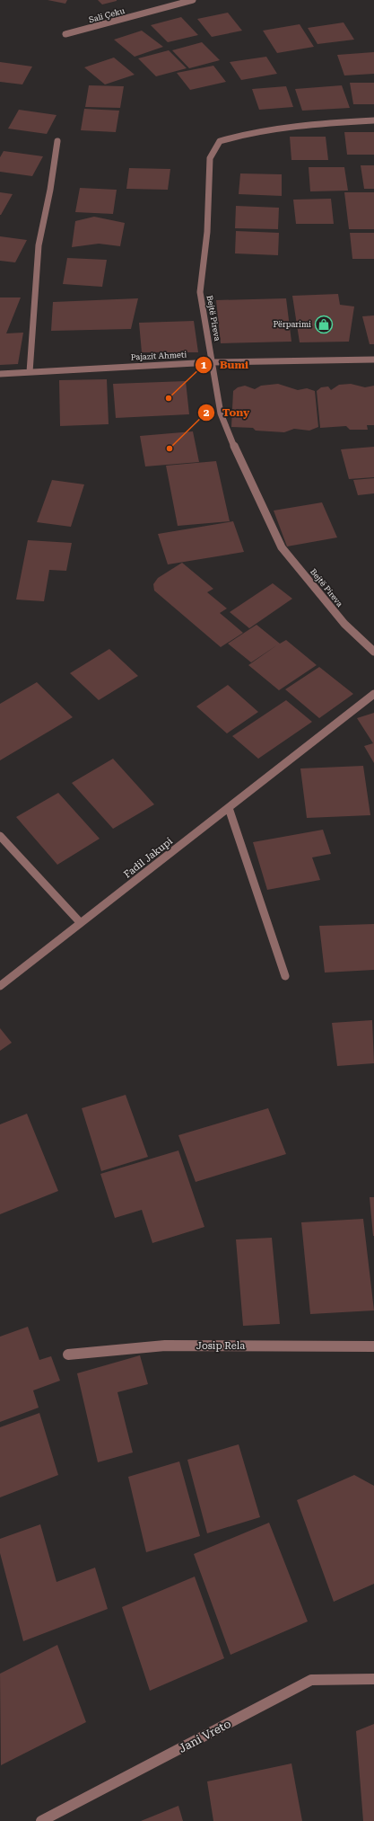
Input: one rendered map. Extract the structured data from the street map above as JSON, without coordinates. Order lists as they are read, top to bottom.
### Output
{
  "streets": {
    "street": [
      "Sali Çeku",
      "Bejtë Pireva",
      "Pajazit Ahmeti",
      "Fadil Jakupi",
      "Josip Rela",
      "Jani Vreto"
    ]
  },
  "crossings": [
    ["Bejtë Pireva", "Pajazit Ahmeti"]
  ],
  "places": {
    "shop": ["Përparimi"],
    "other": ["Bumi", "Tony"]
  }
}
